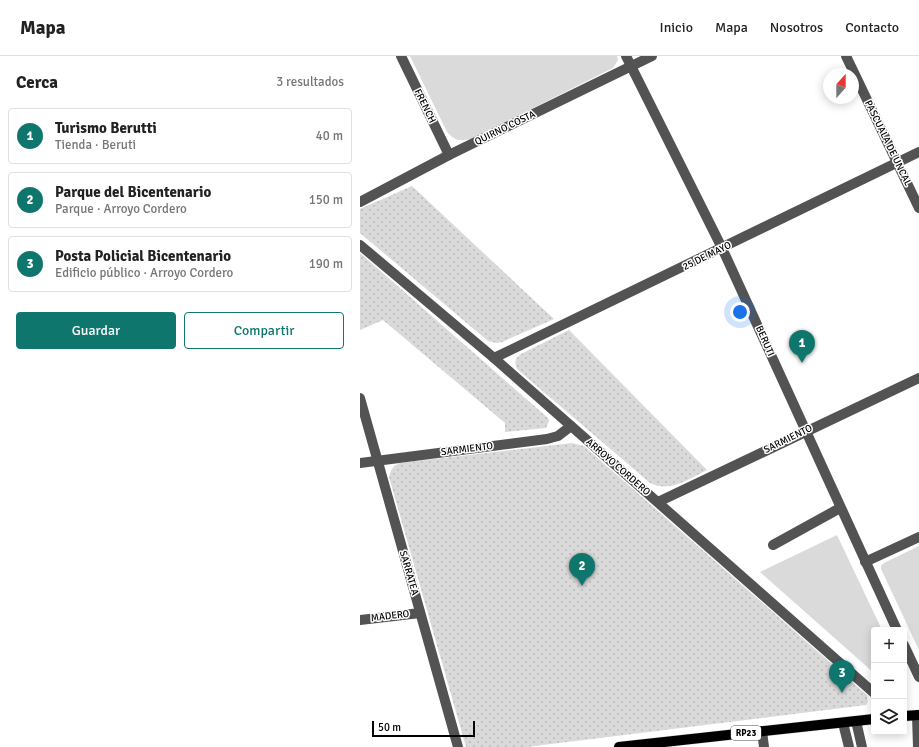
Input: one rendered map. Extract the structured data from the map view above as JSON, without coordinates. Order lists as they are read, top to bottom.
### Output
{
  "streets": {
    "main road": ["RP23"],
    "street": [
      "FRENCH",
      "QUIRNO COSTA",
      "PASCUALA DE UNCAL",
      "25 DE MAYO",
      "BERUTI",
      "SARMIENTO",
      "ARROYO CORDERO",
      "SARRATEA",
      "MADERO"
    ]
  },
  "crossings": [
    ["FRENCH", "QUIRNO COSTA"],
    ["QUIRNO COSTA", "BERUTI"],
    ["PASCUALA DE UNCAL", "25 DE MAYO"],
    ["25 DE MAYO", "BERUTI"],
    ["25 DE MAYO", "ARROYO CORDERO"],
    ["BERUTI", "SARMIENTO"],
    ["SARMIENTO", "ARROYO CORDERO"],
    ["SARMIENTO", "SARRATEA"],
    ["SARRATEA", "MADERO"]
  ],
  "scale_bar": "50 m",
  "north": "top",
  "page": {
    "header": "Mapa",
    "nav": [
      "Inicio",
      "Mapa",
      "Nosotros",
      "Contacto"
    ],
    "heading": ["Cerca", "3 resultados"],
    "list": [
      {
        "mark": "1",
        "name": "Turismo Berutti",
        "note": "Tienda · Beruti",
        "value": "40 m"
      },
      {
        "mark": "2",
        "name": "Parque del Bicentenario",
        "note": "Parque · Arroyo Cordero",
        "value": "150 m"
      },
      {
        "mark": "3",
        "name": "Posta Policial Bicentenario",
        "note": "Edificio público · Arroyo Cordero",
        "value": "190 m"
      }
    ],
    "buttons": ["Guardar", "Compartir"],
    "pins": ["1", "2", "3"],
    "map_buttons": ["+", "−"],
    "scale": "50 m"
  }
}
